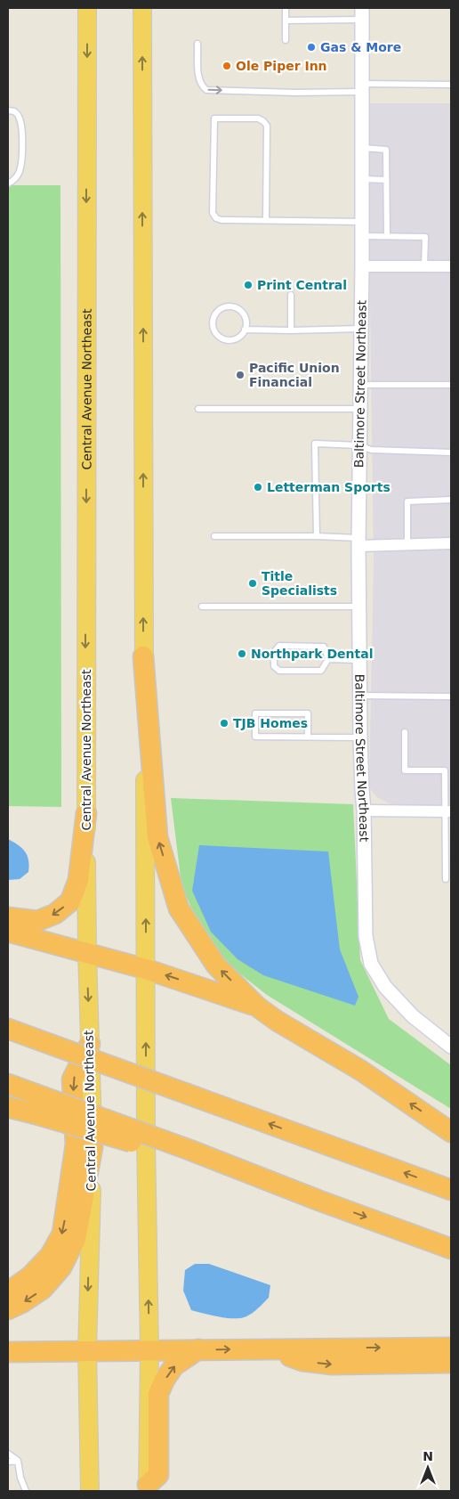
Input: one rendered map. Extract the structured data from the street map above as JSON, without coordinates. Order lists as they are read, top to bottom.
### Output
{
  "streets": {
    "highway": ["Central Avenue Northeast"],
    "street": ["Baltimore Street Northeast"]
  },
  "places": [
    "Gas & More",
    "Ole Piper Inn",
    "Print Central",
    "Pacific Union Financial",
    "Letterman Sports",
    "Title Specialists",
    "Northpark Dental",
    "TJB Homes"
  ],
  "north": "top"
}
